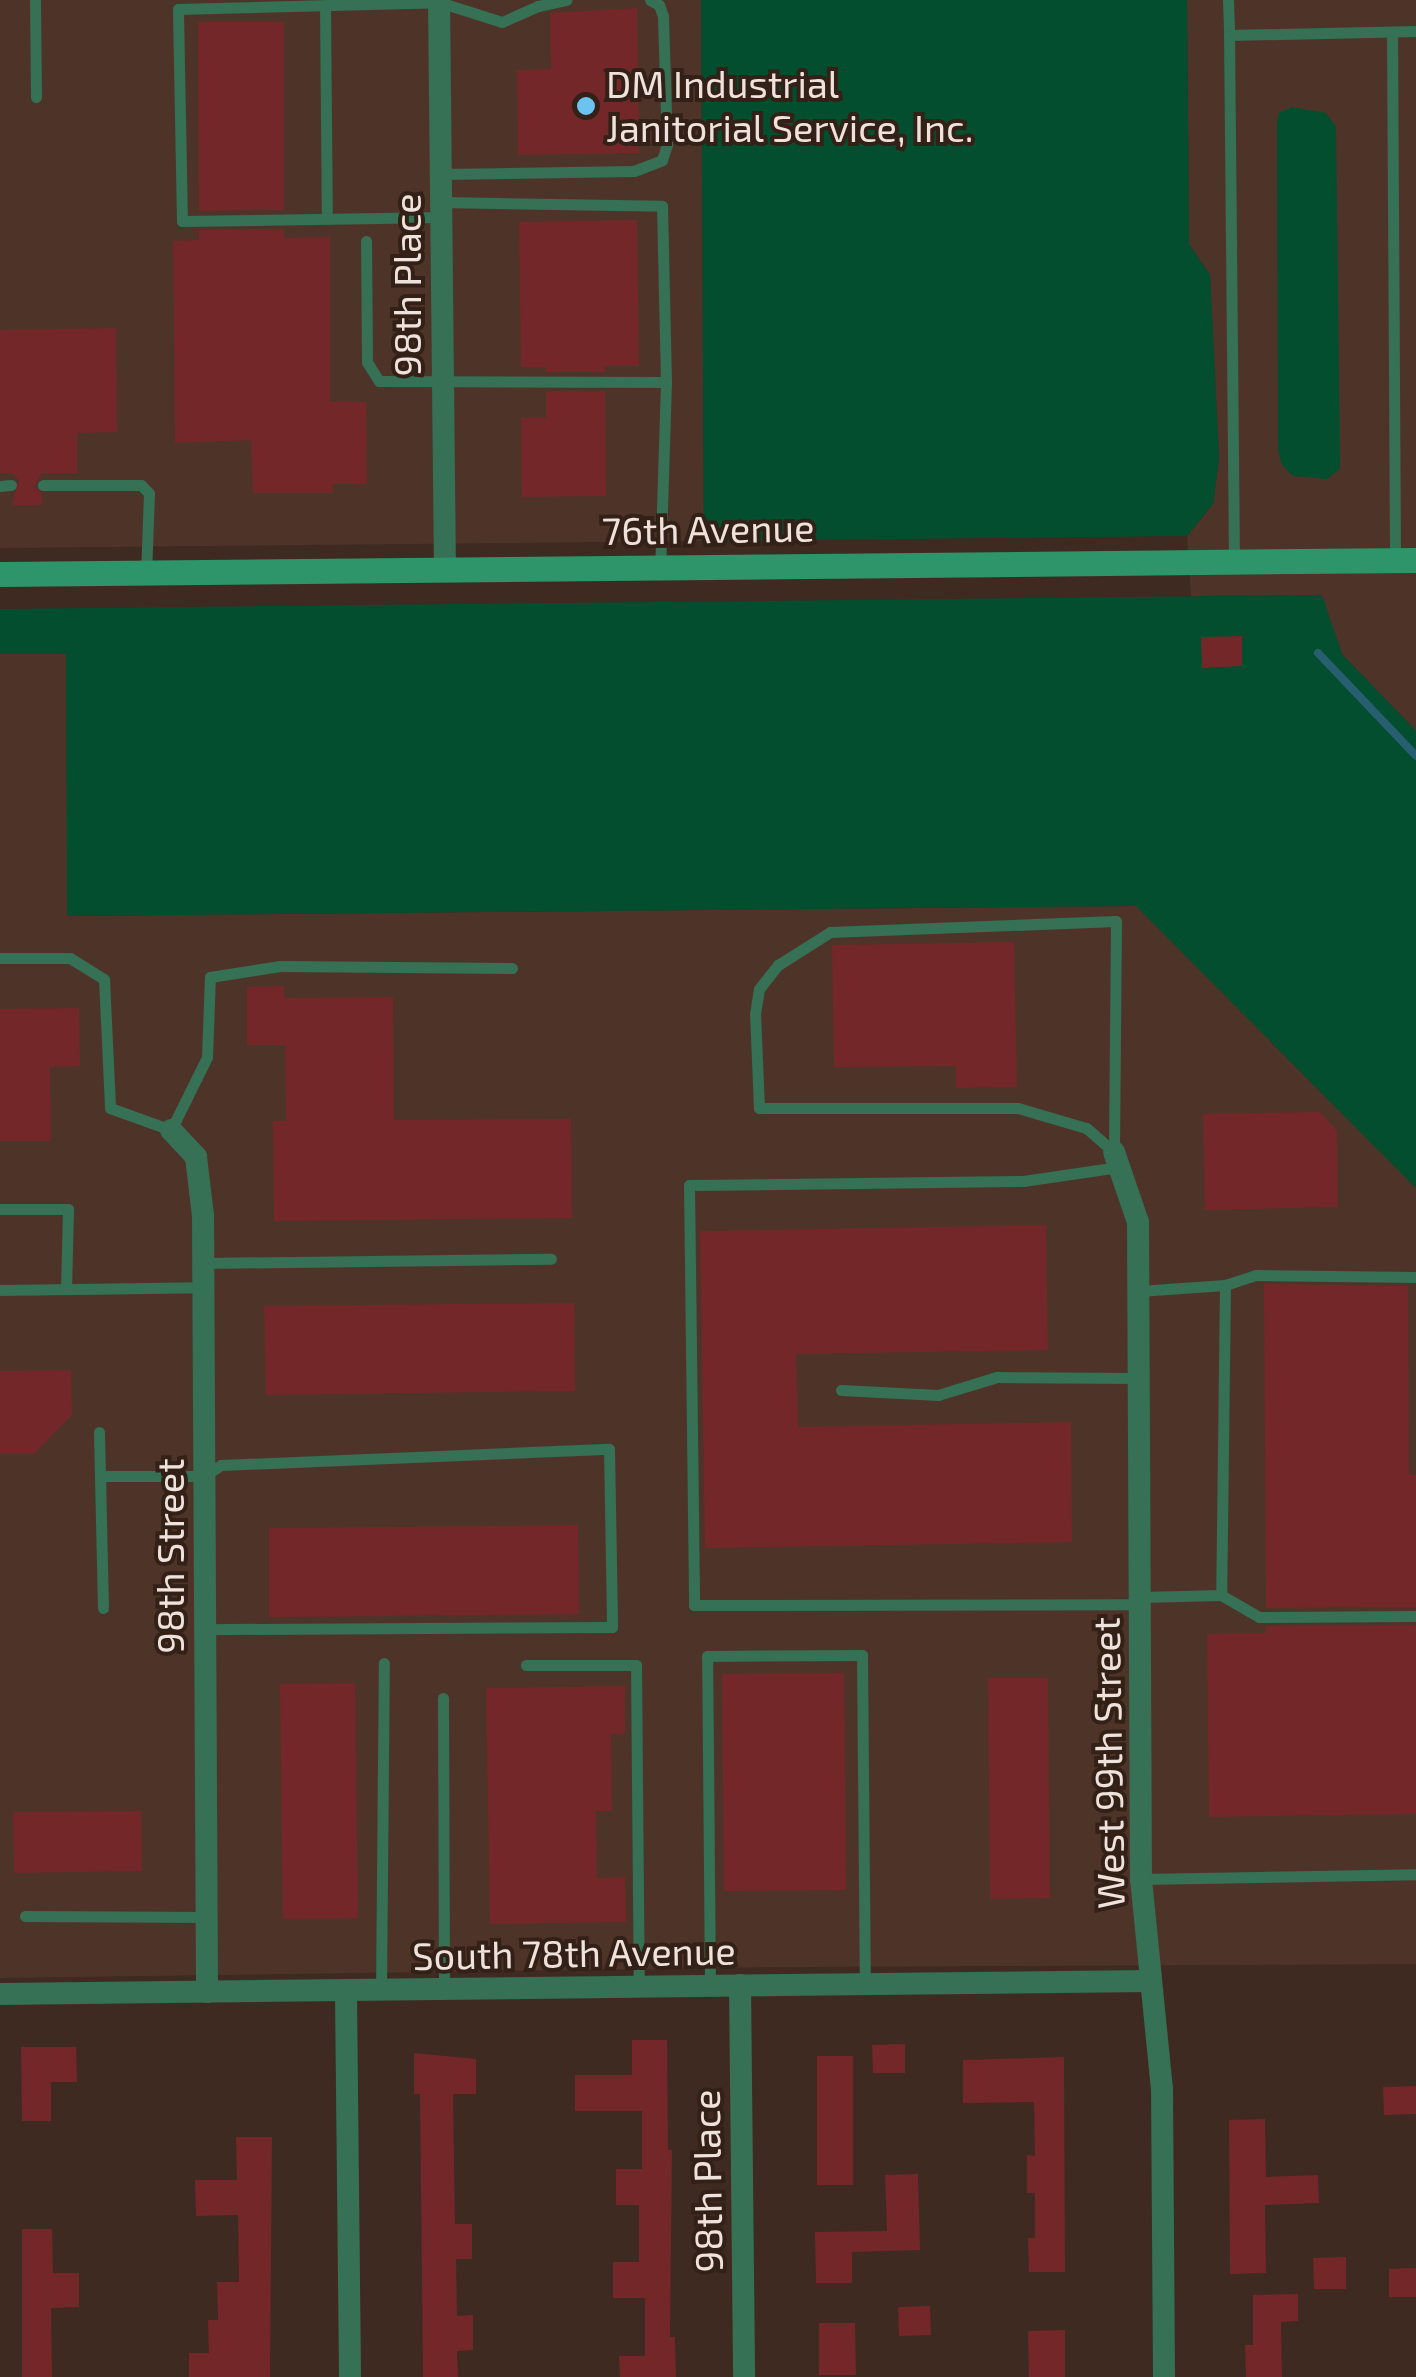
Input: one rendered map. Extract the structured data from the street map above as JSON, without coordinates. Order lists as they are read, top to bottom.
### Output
{
  "streets": {
    "street": [
      "98th Place",
      "76th Avenue",
      "98th Street",
      "West 99th Street",
      "South 78th Avenue"
    ]
  },
  "crossings": [
    ["98th Place", "76th Avenue"],
    ["98th Place", "South 78th Avenue"],
    ["98th Street", "South 78th Avenue"],
    ["West 99th Street", "South 78th Avenue"]
  ],
  "places": ["DM Industrial Janitorial Service, Inc."]
}
